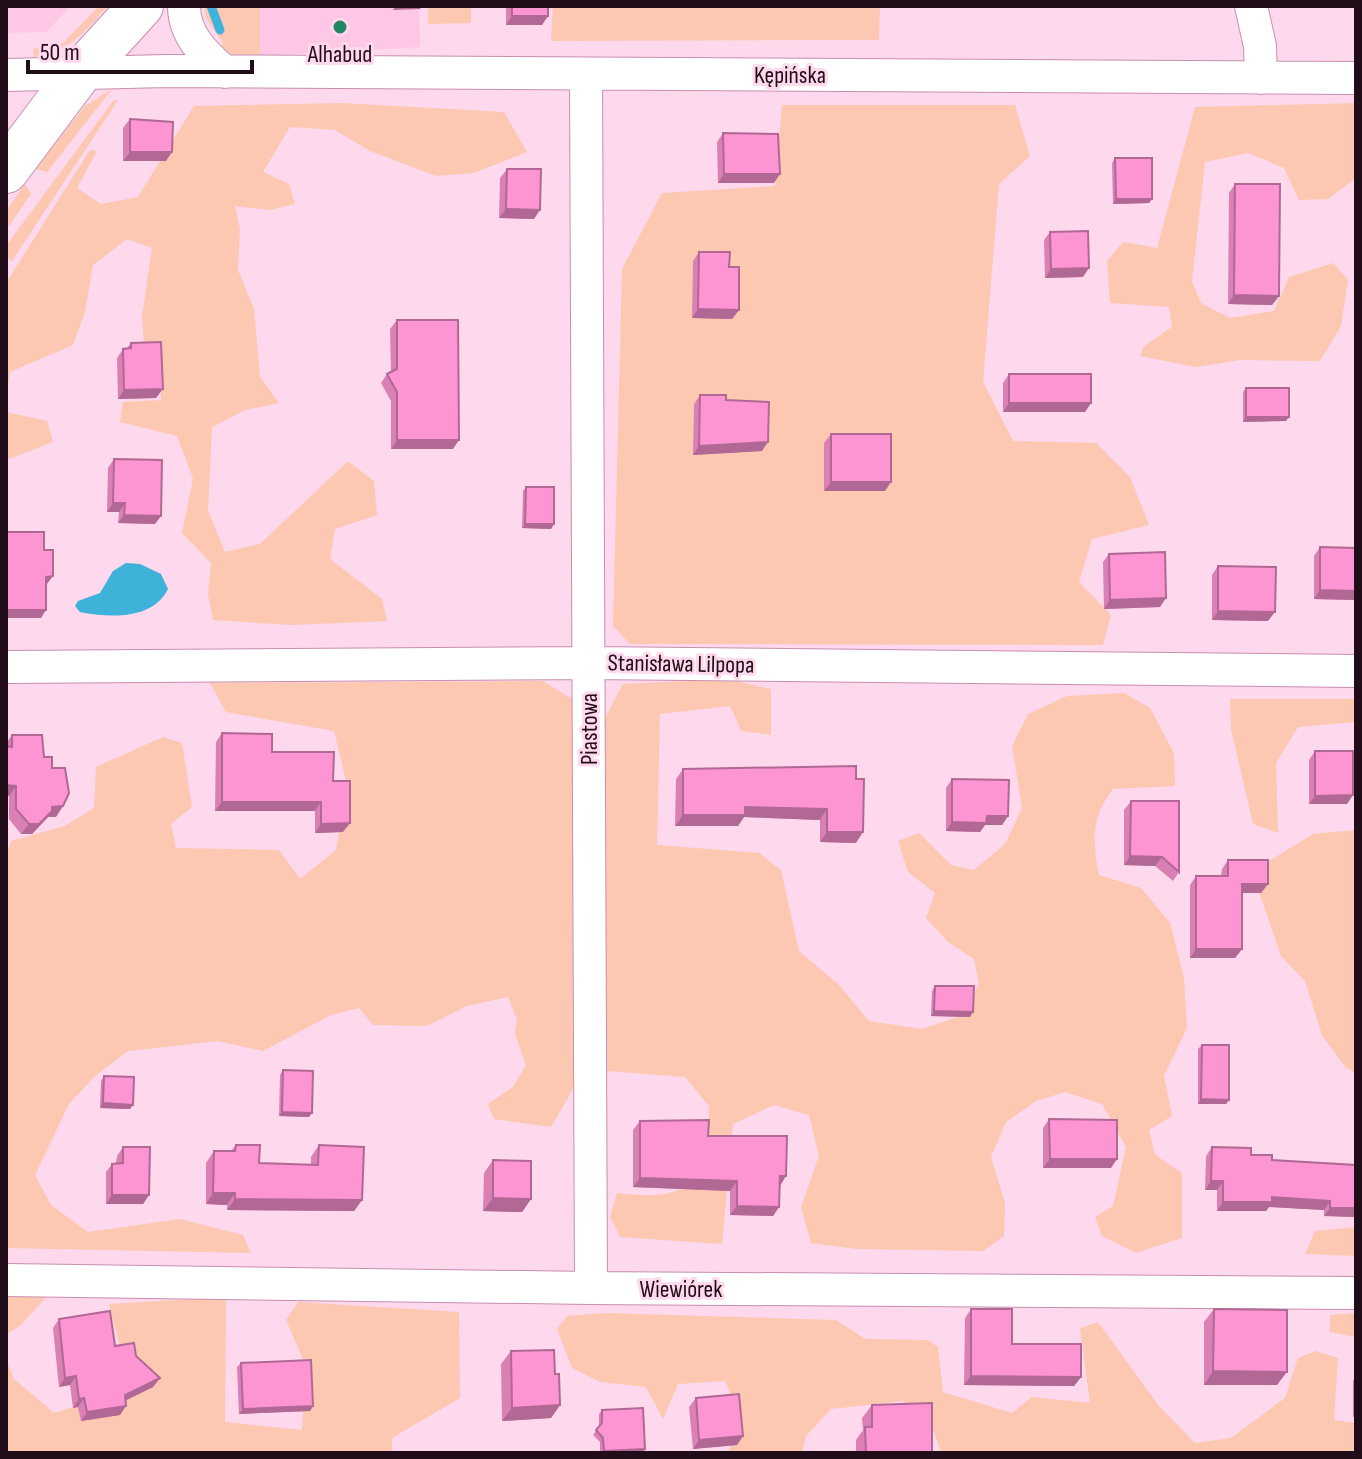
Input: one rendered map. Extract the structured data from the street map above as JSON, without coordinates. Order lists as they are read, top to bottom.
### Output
{
  "streets": {
    "street": [
      "Kępińska",
      "Stanisława Lilpopa",
      "Piastowa",
      "Wiewiórek"
    ]
  },
  "crossings": [
    ["Kępińska", "Piastowa"],
    ["Stanisława Lilpopa", "Piastowa"],
    ["Piastowa", "Wiewiórek"]
  ],
  "places": ["Alhabud"],
  "scale_bar": "50 m"
}
